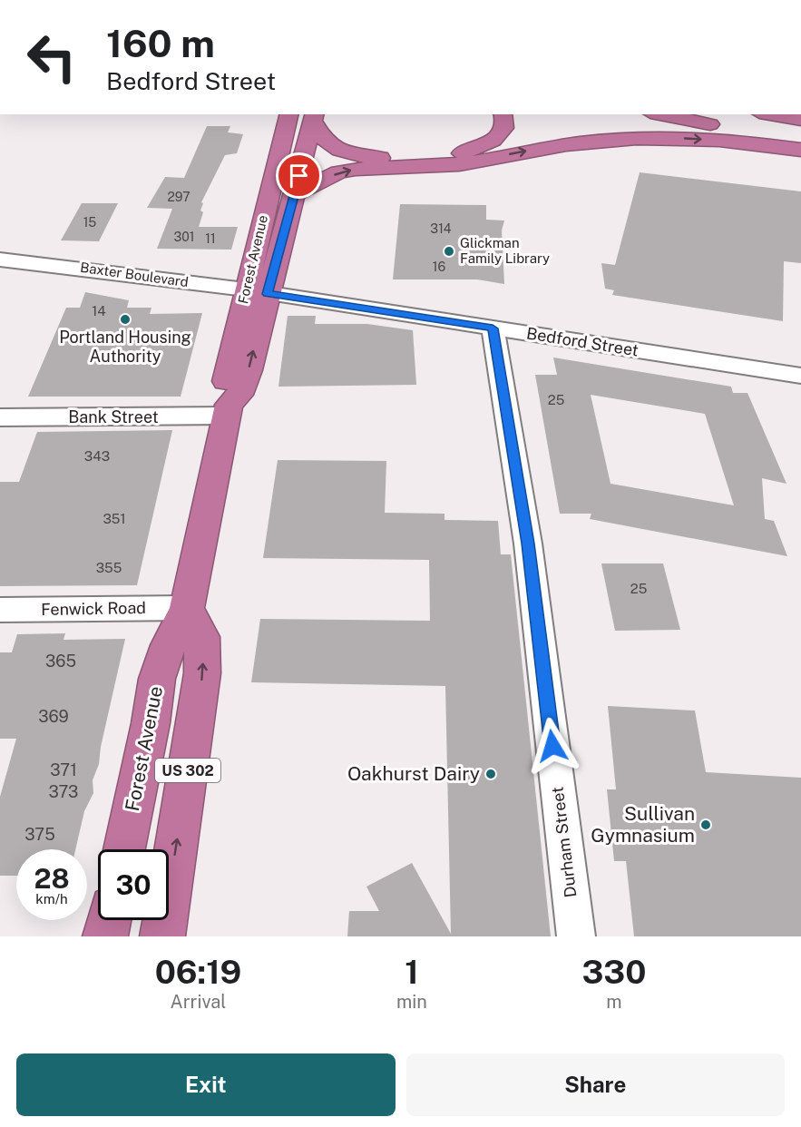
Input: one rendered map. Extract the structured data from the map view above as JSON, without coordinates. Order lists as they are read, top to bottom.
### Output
{
  "streets": {
    "highway": ["Forest Avenue", "US 302"],
    "street": [
      "Baxter Boulevard",
      "Bedford Street",
      "Bank Street",
      "Fenwick Road",
      "Durham Street"
    ]
  },
  "crossings": [
    ["Forest Avenue", "Baxter Boulevard"],
    ["Forest Avenue", "Bedford Street"],
    ["Forest Avenue", "Bank Street"],
    ["Forest Avenue", "Fenwick Road"],
    ["Forest Avenue", "US 302"],
    ["Baxter Boulevard", "Bedford Street"],
    ["Bedford Street", "Durham Street"],
    ["Fenwick Road", "US 302"]
  ],
  "places": [
    "Glickman Family Library",
    "Portland Housing Authority",
    "Oakhurst Dairy",
    "Sullivan Gymnasium"
  ],
  "house_numbers": [
    "297",
    "15",
    "314",
    "301",
    "11",
    "16",
    "14",
    "25",
    "343",
    "351",
    "355",
    "25",
    "365",
    "369",
    "371",
    "373",
    "375"
  ],
  "page": {
    "turn": ["160 m", "Bedford Street"],
    "speed": "28 km/h",
    "limit": "30",
    "eta": [
      "06:19",
      "Arrival",
      "1",
      "min",
      "330",
      "m"
    ],
    "buttons": ["Exit", "Share"]
  }
}
